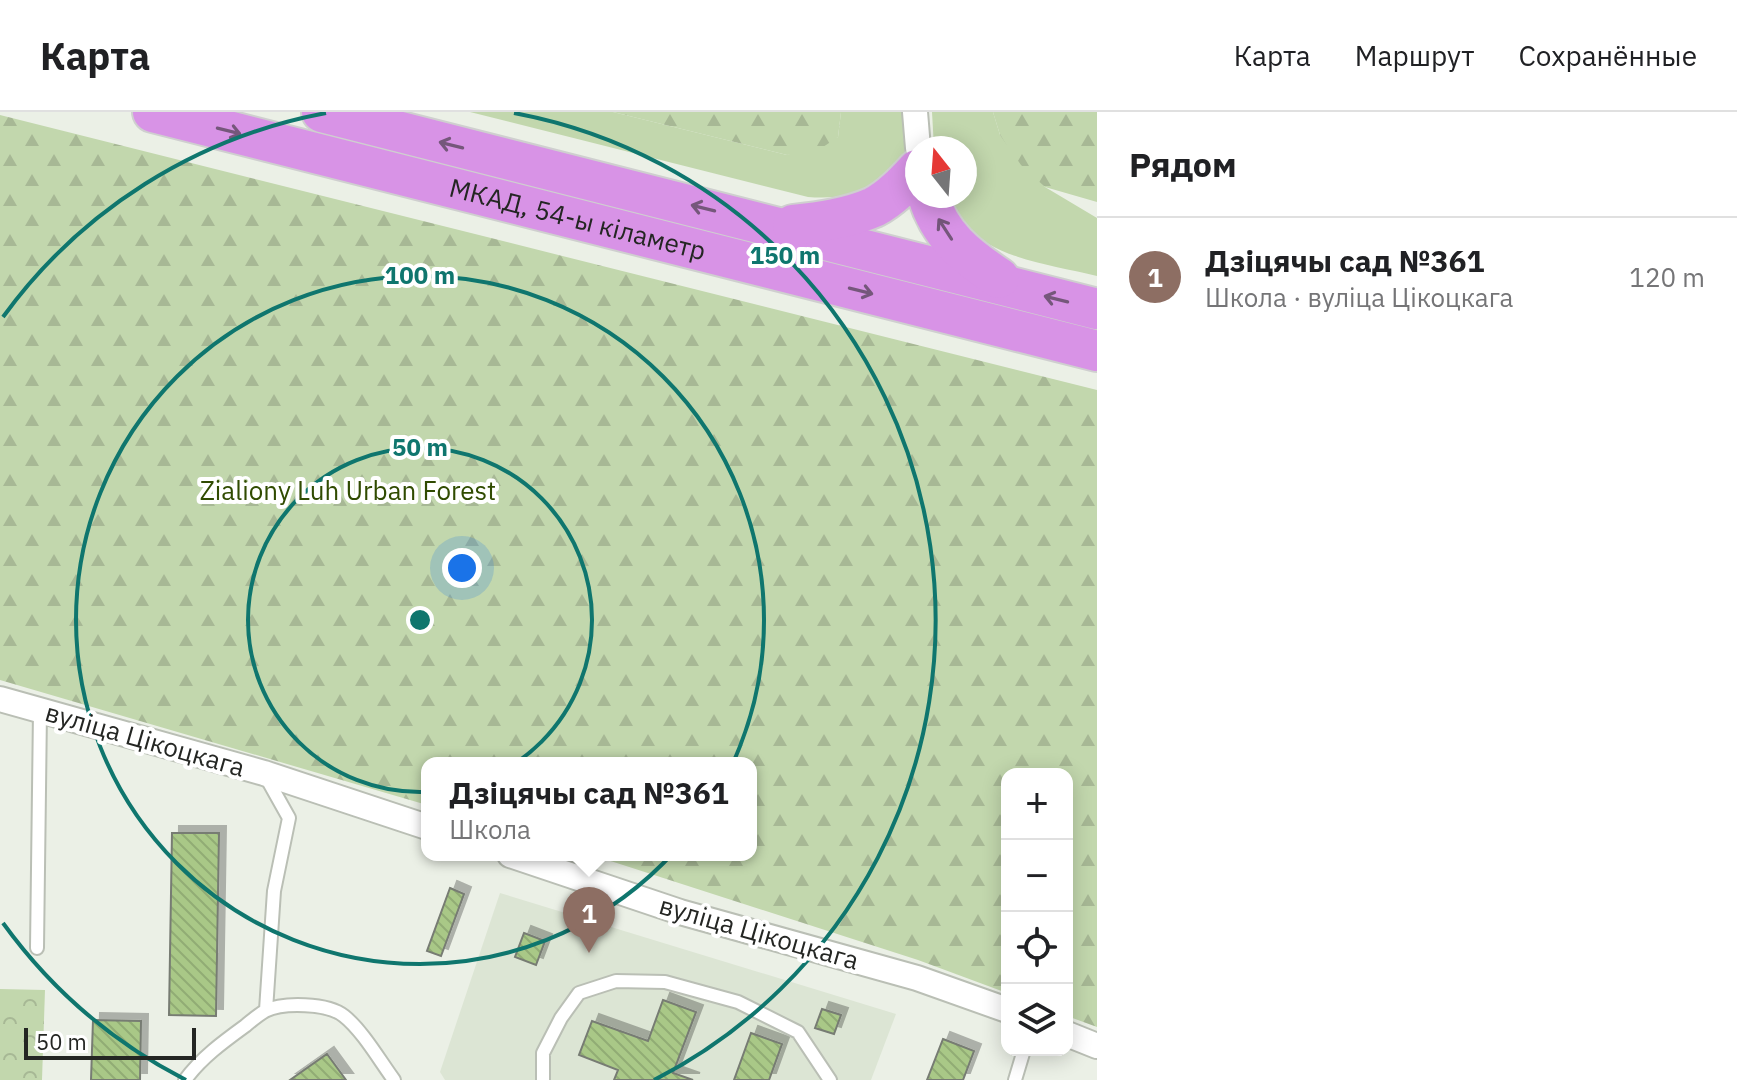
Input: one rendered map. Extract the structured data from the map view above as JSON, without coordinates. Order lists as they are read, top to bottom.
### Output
{
  "streets": {
    "highway": ["МКАД, 54-ы кіламетр"],
    "street": ["вуліца Цікоцкага"]
  },
  "parks": ["Zialiony Luh Urban Forest"],
  "scale_bar": "50 m",
  "north": "top",
  "page": {
    "header": "Карта",
    "nav": ["Карта", "Маршрут", "Сохранённые"],
    "heading": "Рядом",
    "list": [
      {
        "mark": "1",
        "name": "Дзіцячы сад №361",
        "note": "Школа · вуліца Цікоцкага",
        "value": "120 m"
      }
    ],
    "popup": ["Дзіцячы сад №361", "Школа"],
    "map_buttons": ["+", "−"],
    "pins": "1",
    "scale": "50 m"
  },
  "rings": ["150 m", "100 m", "50 m"]
}
